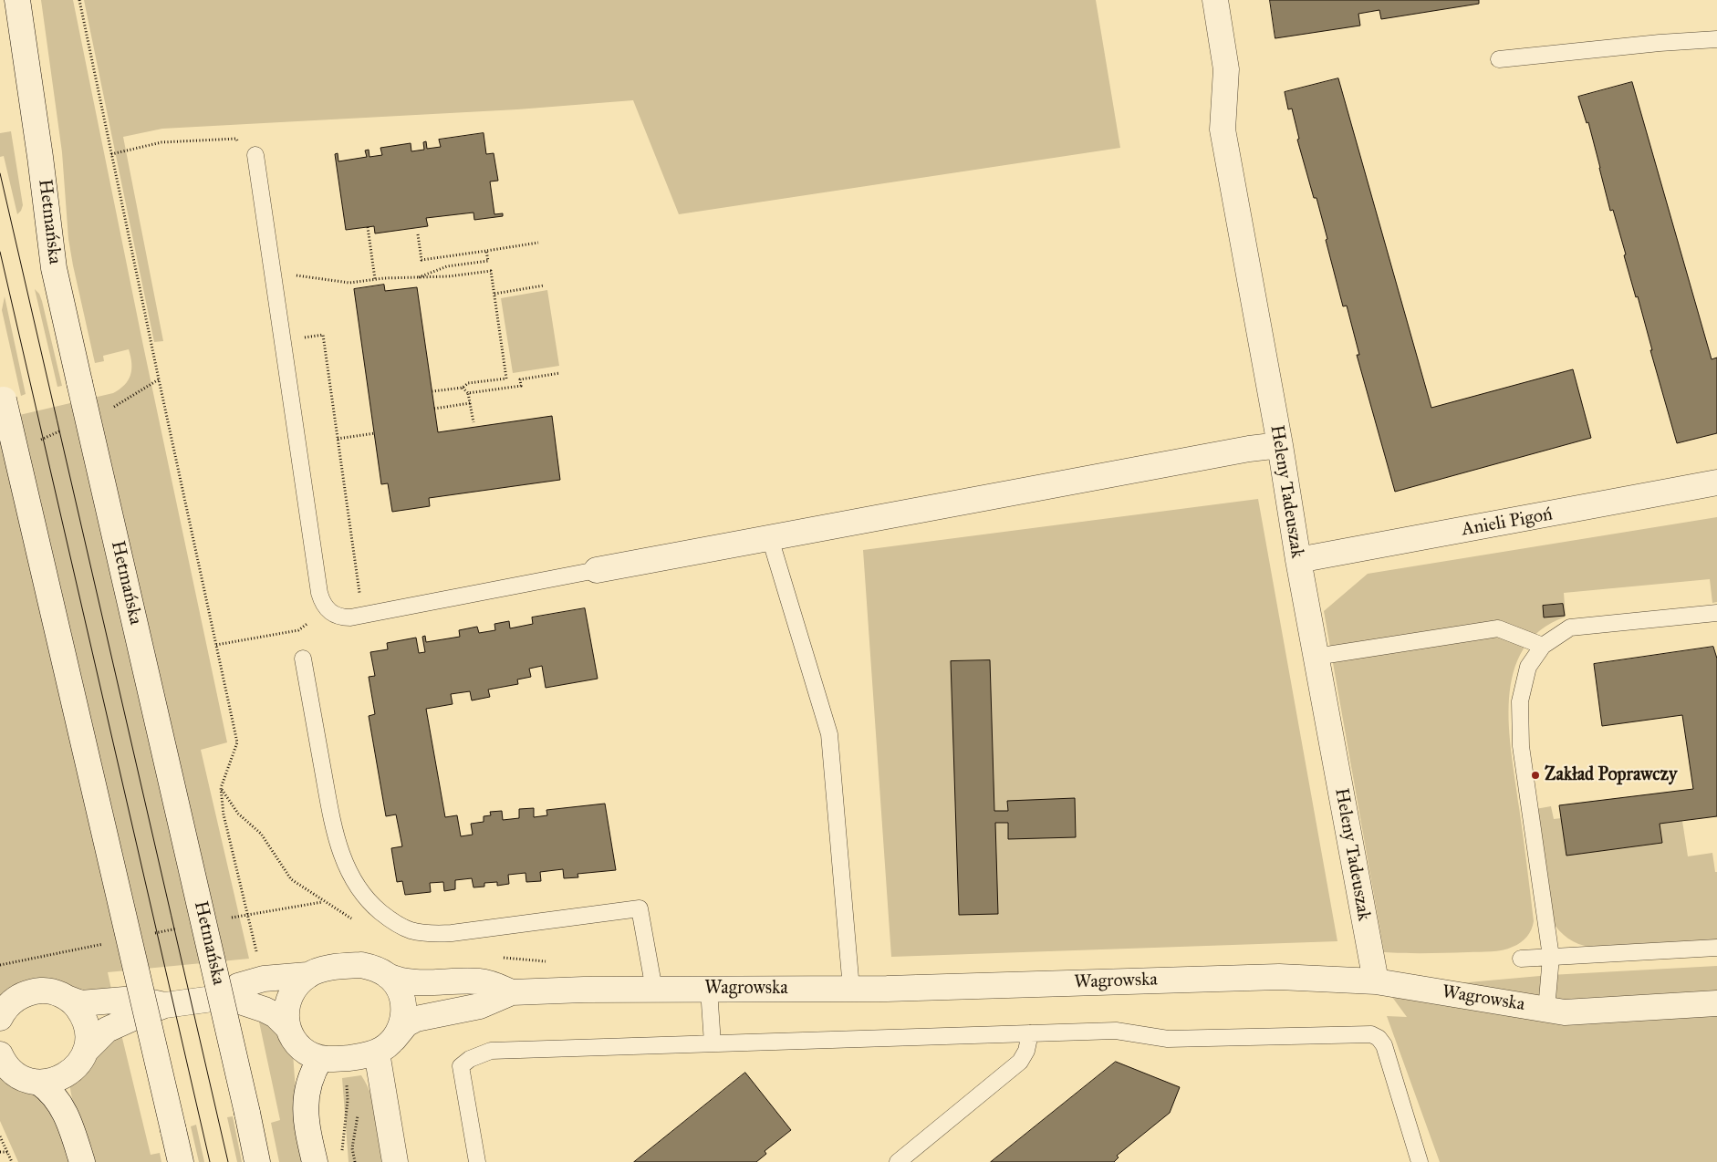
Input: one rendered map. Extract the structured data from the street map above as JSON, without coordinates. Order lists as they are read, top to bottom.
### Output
{
  "streets": {
    "street": [
      "Hetmańska",
      "Heleny Tadeuszak",
      "Anieli Pigoń",
      "Wagrowska"
    ]
  },
  "crossings": [
    ["Heleny Tadeuszak", "Anieli Pigoń"],
    ["Heleny Tadeuszak", "Wagrowska"]
  ],
  "places": ["Zakład Poprawczy"]
}
